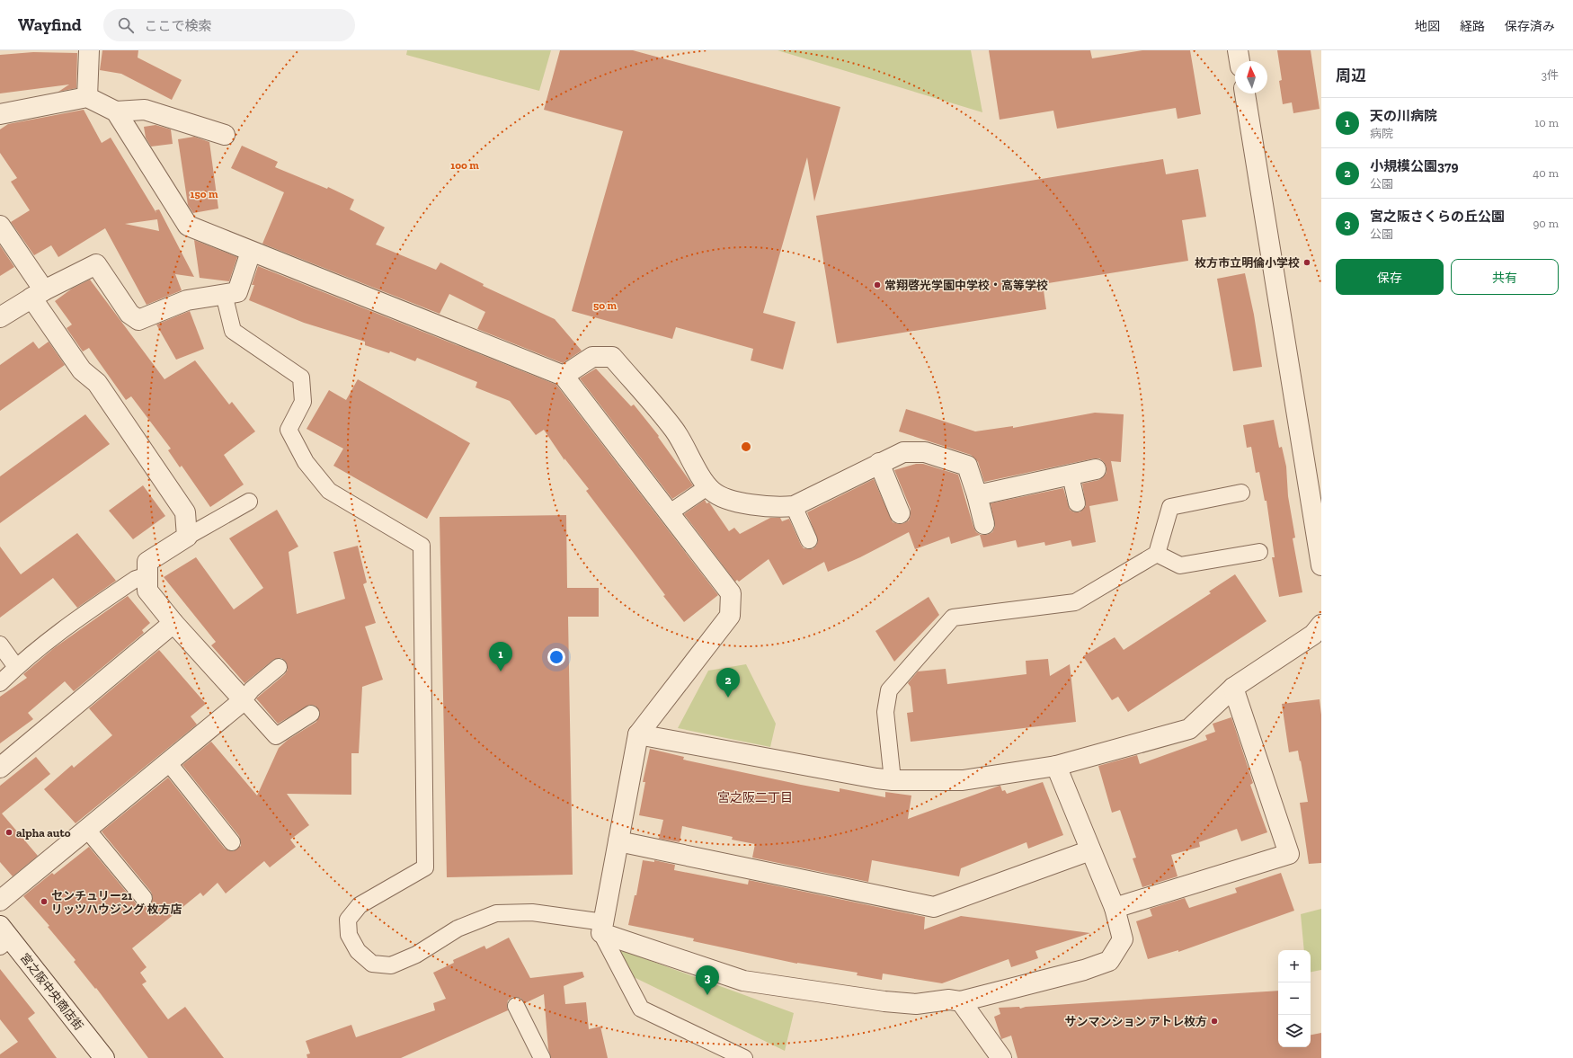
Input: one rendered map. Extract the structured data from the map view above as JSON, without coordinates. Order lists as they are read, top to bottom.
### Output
{
  "streets": {
    "street": ["宮之阪中央商店街"]
  },
  "districts": ["宮之阪二丁目"],
  "places": [
    "枚方市立明倫小学校",
    "常翔啓光学園中学校・高等学校",
    "alpha auto",
    "センチュリー21 リッツハウジング 枚方店",
    "サンマンション アトレ枚方"
  ],
  "north": "top",
  "page": {
    "header": "Wayfind",
    "search": "ここで検索",
    "nav": ["地図", "経路", "保存済み"],
    "heading": ["周辺", "3件"],
    "list": [
      {
        "mark": "1",
        "name": "天の川病院",
        "note": "病院",
        "value": "10 m"
      },
      {
        "mark": "2",
        "name": "小規模公園379",
        "note": "公園",
        "value": "40 m"
      },
      {
        "mark": "3",
        "name": "宮之阪さくらの丘公園",
        "note": "公園",
        "value": "90 m"
      }
    ],
    "buttons": ["保存", "共有"],
    "pins": ["1", "2", "3"],
    "map_buttons": ["+", "−"]
  },
  "rings": ["100 m", "150 m", "50 m"]
}
